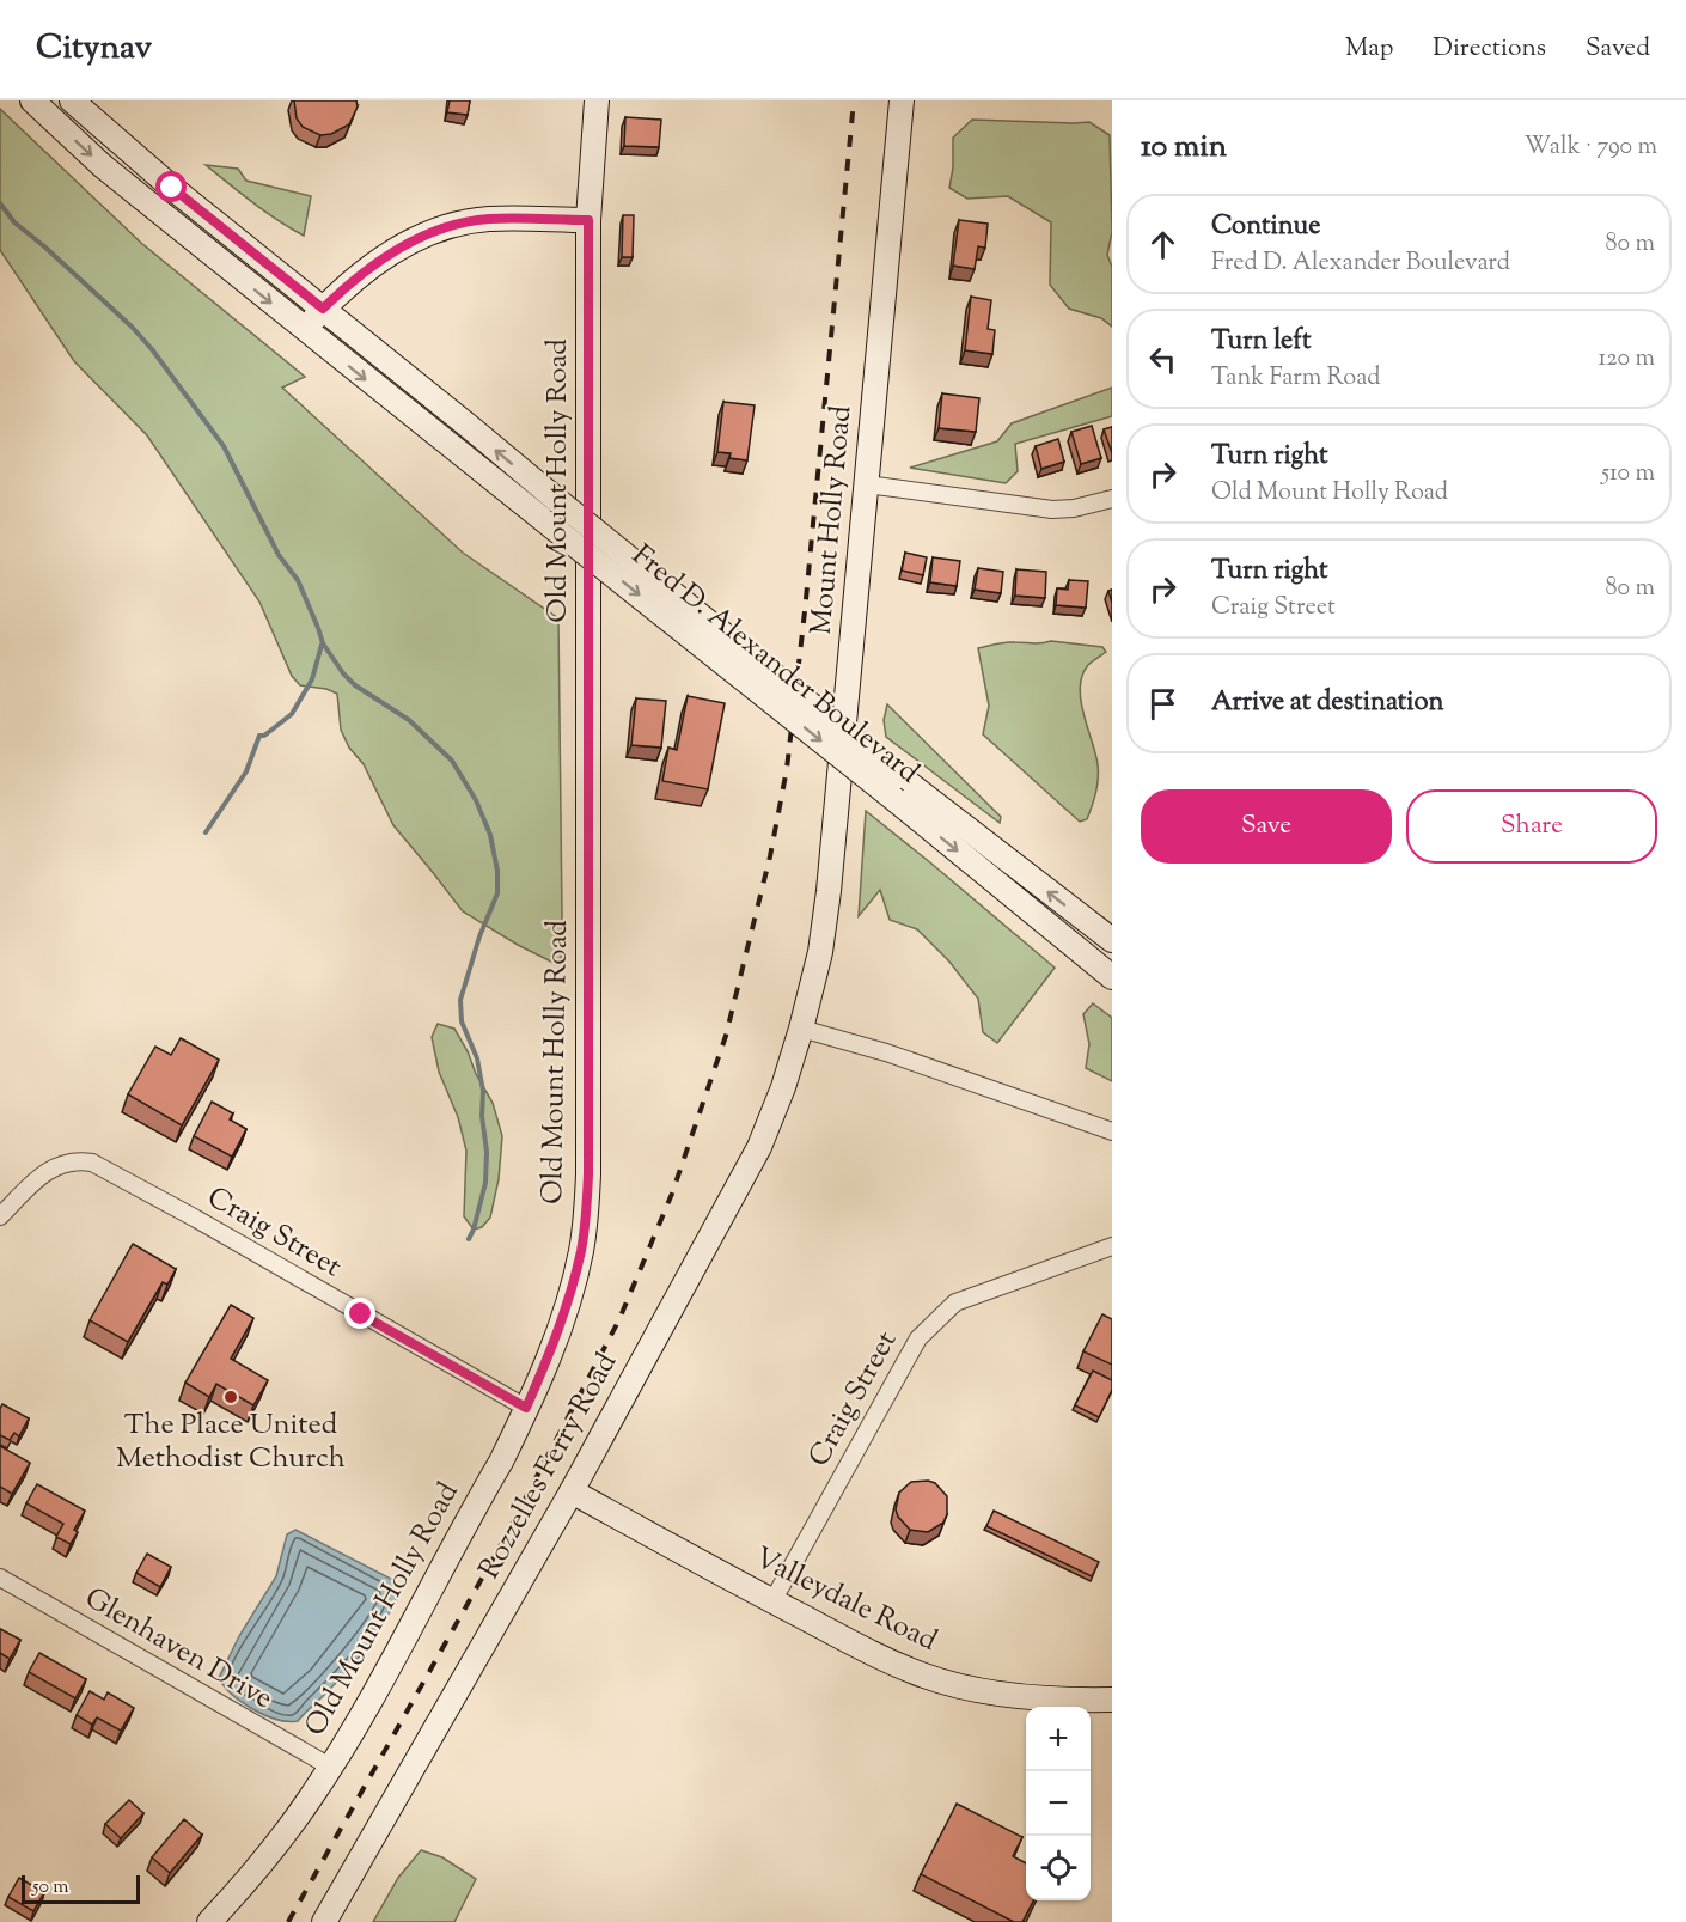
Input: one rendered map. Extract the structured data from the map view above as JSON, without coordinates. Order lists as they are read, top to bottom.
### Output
{
  "streets": {
    "street": [
      "Old Mount Holly Road",
      "Mount Holly Road",
      "Fred D. Alexander Boulevard",
      "Craig Street",
      "Rozzelles Ferry Road",
      "Valleydale Road",
      "Glenhaven Drive"
    ]
  },
  "crossings": [
    ["Old Mount Holly Road", "Craig Street"],
    ["Old Mount Holly Road", "Glenhaven Drive"],
    ["Mount Holly Road", "Rozzelles Ferry Road"],
    ["Craig Street", "Valleydale Road"],
    ["Rozzelles Ferry Road", "Valleydale Road"]
  ],
  "places": ["The Place United Methodist Church"],
  "scale_bar": "50 m",
  "page": {
    "header": "Citynav",
    "nav": ["Map", "Directions", "Saved"],
    "heading": ["10 min", "Walk · 790 m"],
    "list": [
      ["Continue", "Fred D. Alexander Boulevard", "80 m"],
      ["Turn left", "Tank Farm Road", "120 m"],
      ["Turn right", "Old Mount Holly Road", "510 m"],
      ["Turn right", "Craig Street", "80 m"],
      "Arrive at destination"
    ],
    "buttons": ["Save", "Share"],
    "map_buttons": ["+", "−"],
    "scale": "50 m"
  }
}
